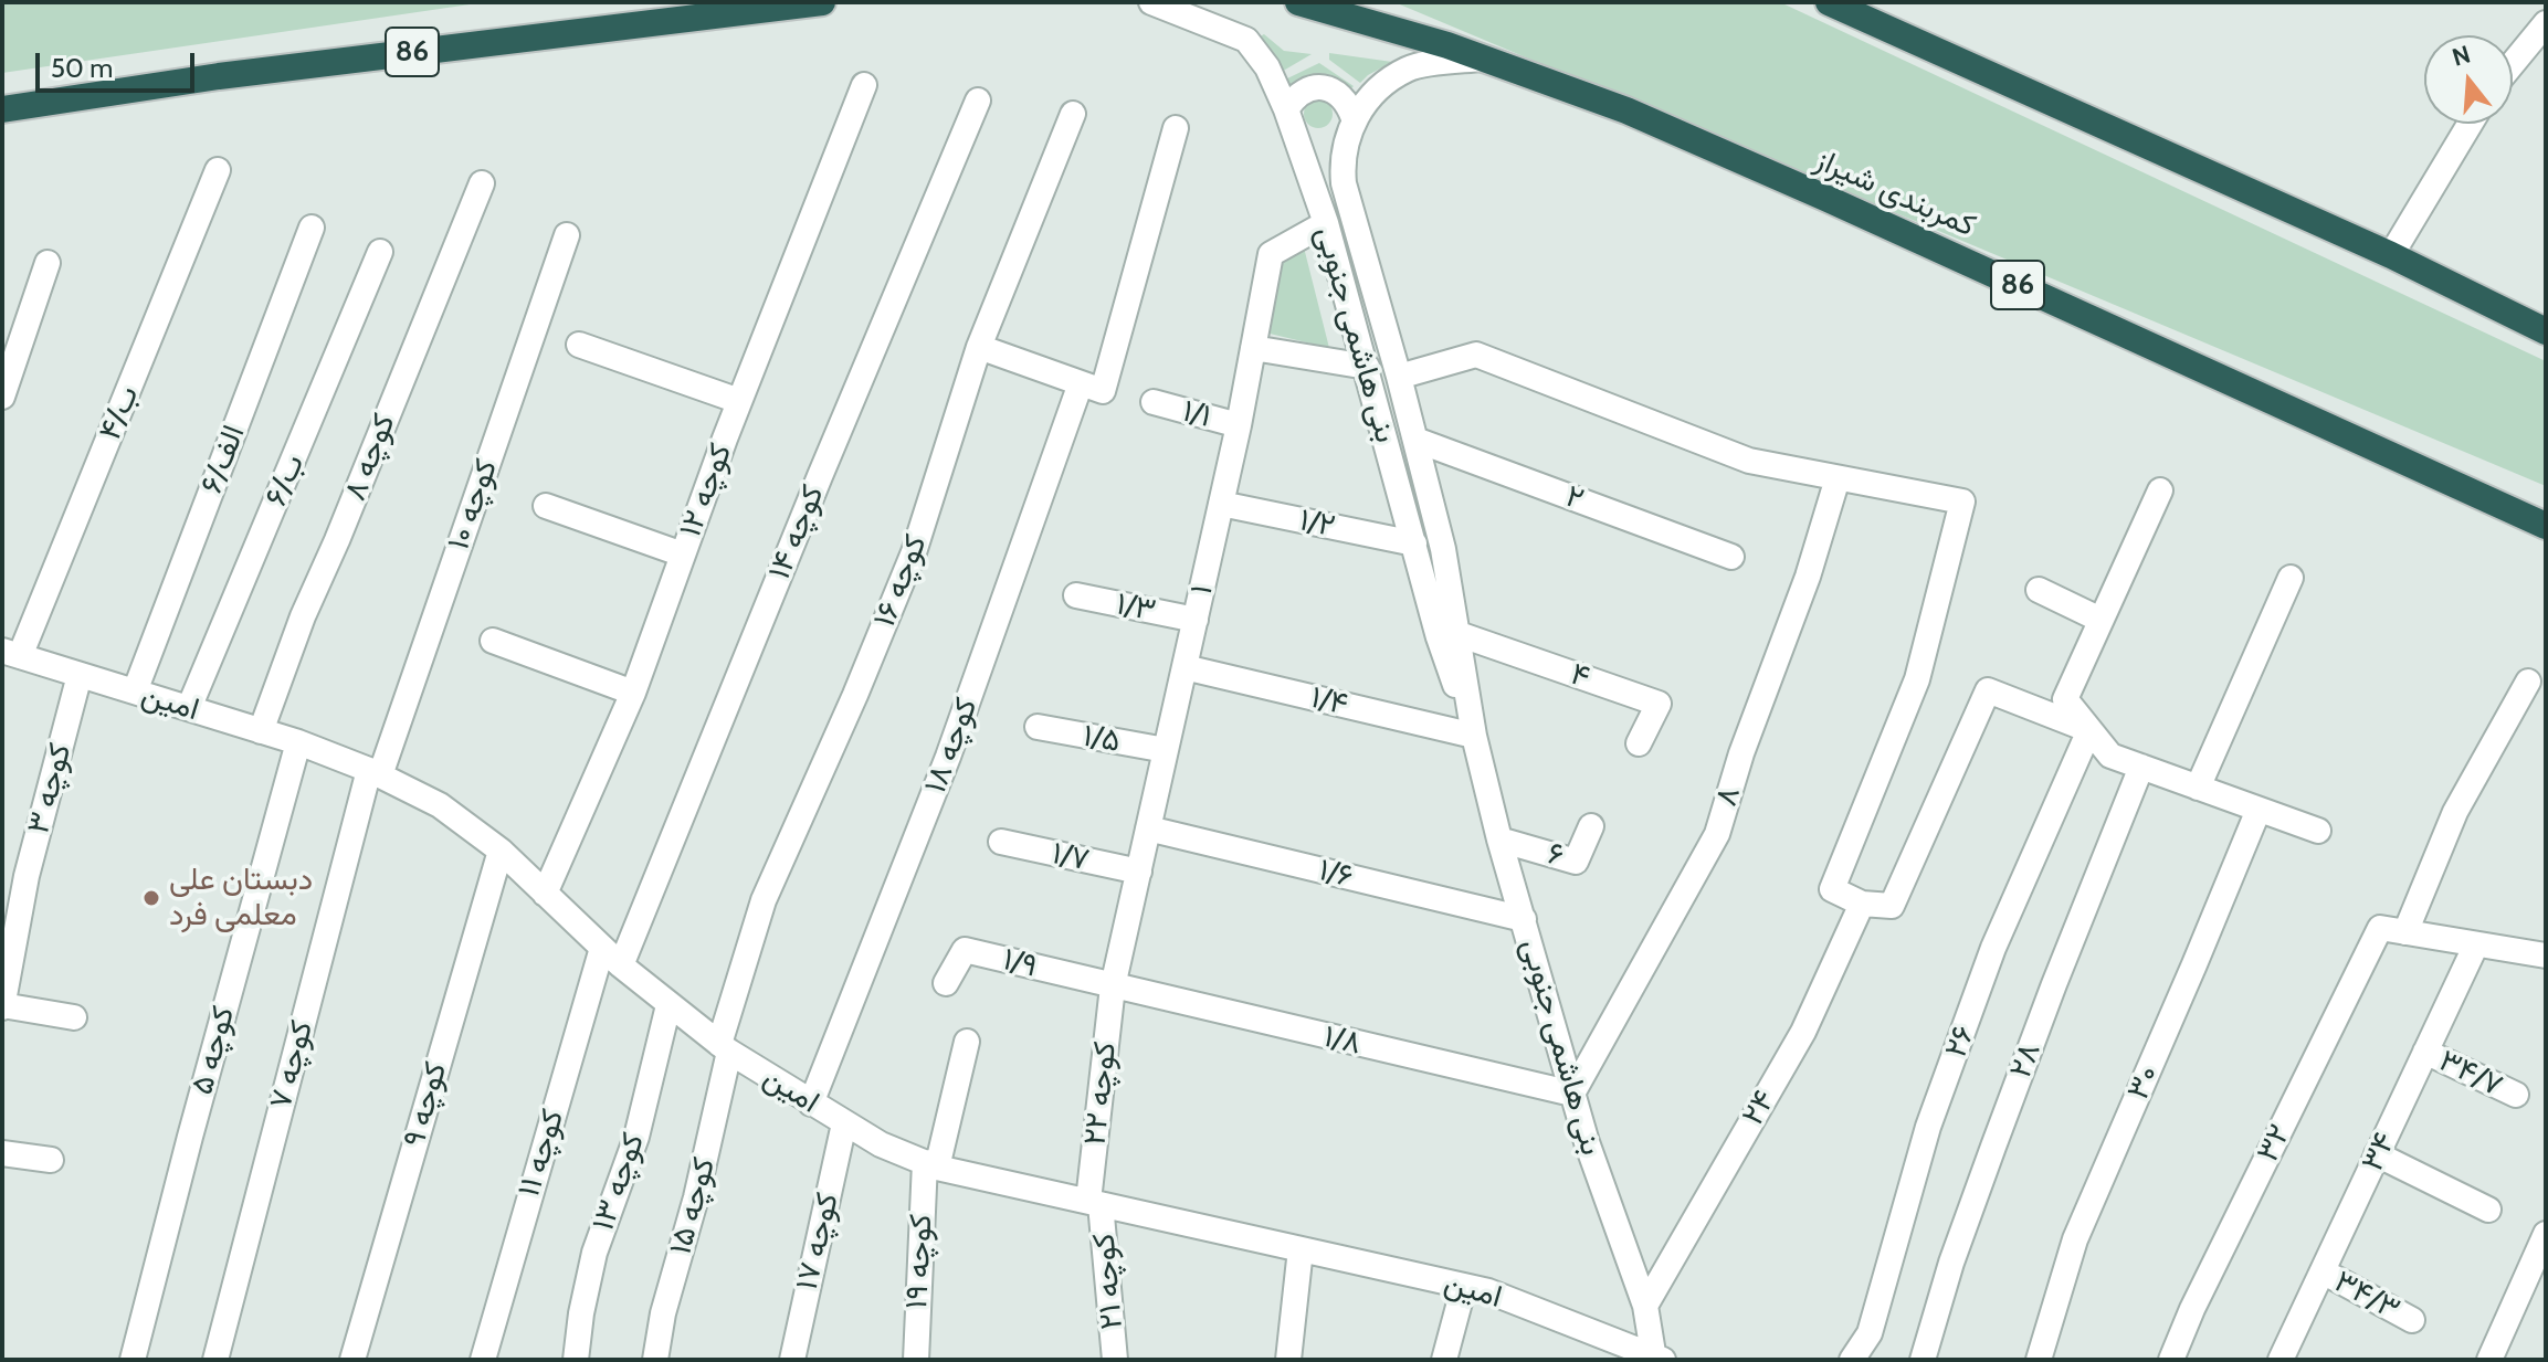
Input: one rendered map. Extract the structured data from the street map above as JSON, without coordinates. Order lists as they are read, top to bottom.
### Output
{
  "streets": {
    "highway": ["86", "کمربندی شیراز"],
    "street": [
      "بنی هاشمی جنوبی",
      "۴/ب",
      "۱/۱",
      "کوچه ۸",
      "۶/الف",
      "ب/۶",
      "کوچه ۱۲",
      "۲",
      "کوچه ۱۰",
      "۱/۲",
      "کوچه ۱۴",
      "کوچه ۱۶",
      "۱",
      "۱/۳",
      "۴",
      "۱/۴",
      "امین",
      "۱/۵",
      "کوچه ۱۸",
      "کوچه ۳",
      "۸",
      "۶",
      "۱/۷",
      "۱/۶",
      "۱/۹",
      "۱/۸",
      "۲۶",
      "کوچه ۵",
      "۲۸",
      "کوچه ۷",
      "۳۴/۷",
      "۳۰",
      "کوچه ۲۲",
      "کوچه ۹",
      "۲۴",
      "۳۲",
      "۳۴",
      "کوچه ۱۱",
      "کوچه ۱۳",
      "کوچه ۱۵",
      "کوچه ۱۷",
      "کوچه ۱۹",
      "کوچه ۲۱",
      "۳۴/۳"
    ]
  },
  "crossings": [
    ["کمربندی شیراز", "بنی هاشمی جنوبی"],
    ["بنی هاشمی جنوبی", "۲"],
    ["بنی هاشمی جنوبی", "۱/۲"],
    ["بنی هاشمی جنوبی", "۱"],
    ["بنی هاشمی جنوبی", "۴"],
    ["بنی هاشمی جنوبی", "۱/۴"],
    ["بنی هاشمی جنوبی", "امین"],
    ["بنی هاشمی جنوبی", "۸"],
    ["بنی هاشمی جنوبی", "۶"],
    ["بنی هاشمی جنوبی", "۱/۶"],
    ["بنی هاشمی جنوبی", "۱/۸"],
    ["بنی هاشمی جنوبی", "۲۴"],
    ["۴/ب", "امین"],
    ["۱/۱", "۱"],
    ["کوچه ۸", "امین"],
    ["۶/الف", "امین"],
    ["ب/۶", "امین"],
    ["کوچه ۱۲", "امین"],
    ["کوچه ۱۰", "امین"],
    ["کوچه ۱۰", "کوچه ۷"],
    ["۱/۲", "۱"],
    ["کوچه ۱۴", "امین"],
    ["کوچه ۱۶", "امین"],
    ["کوچه ۱۶", "کوچه ۱۵"],
    ["۱", "۱/۳"],
    ["۱", "۱/۴"],
    ["۱", "۱/۵"],
    ["۱", "۱/۷"],
    ["۱", "۱/۶"],
    ["۱", "۱/۹"],
    ["۱", "۱/۸"],
    ["۱", "کوچه ۲۲"],
    ["امین", "کوچه ۱۸"],
    ["امین", "کوچه ۳"],
    ["امین", "کوچه ۵"],
    ["امین", "کوچه ۷"],
    ["امین", "کوچه ۲۲"],
    ["امین", "کوچه ۹"],
    ["امین", "کوچه ۱۱"],
    ["امین", "کوچه ۱۳"],
    ["امین", "کوچه ۱۵"],
    ["امین", "کوچه ۱۷"],
    ["امین", "کوچه ۱۹"],
    ["امین", "کوچه ۲۱"],
    ["۸", "۱/۸"],
    ["۱/۹", "۱/۸"],
    ["۱/۹", "کوچه ۲۲"],
    ["۱/۸", "کوچه ۲۲"],
    ["۳۴/۷", "۳۴"],
    ["کوچه ۲۲", "کوچه ۲۱"],
    ["۳۴", "۳۴/۳"]
  ],
  "places": ["دبستان علی معلمی فرد"],
  "scale_bar": "50 m",
  "north": "top"
}
